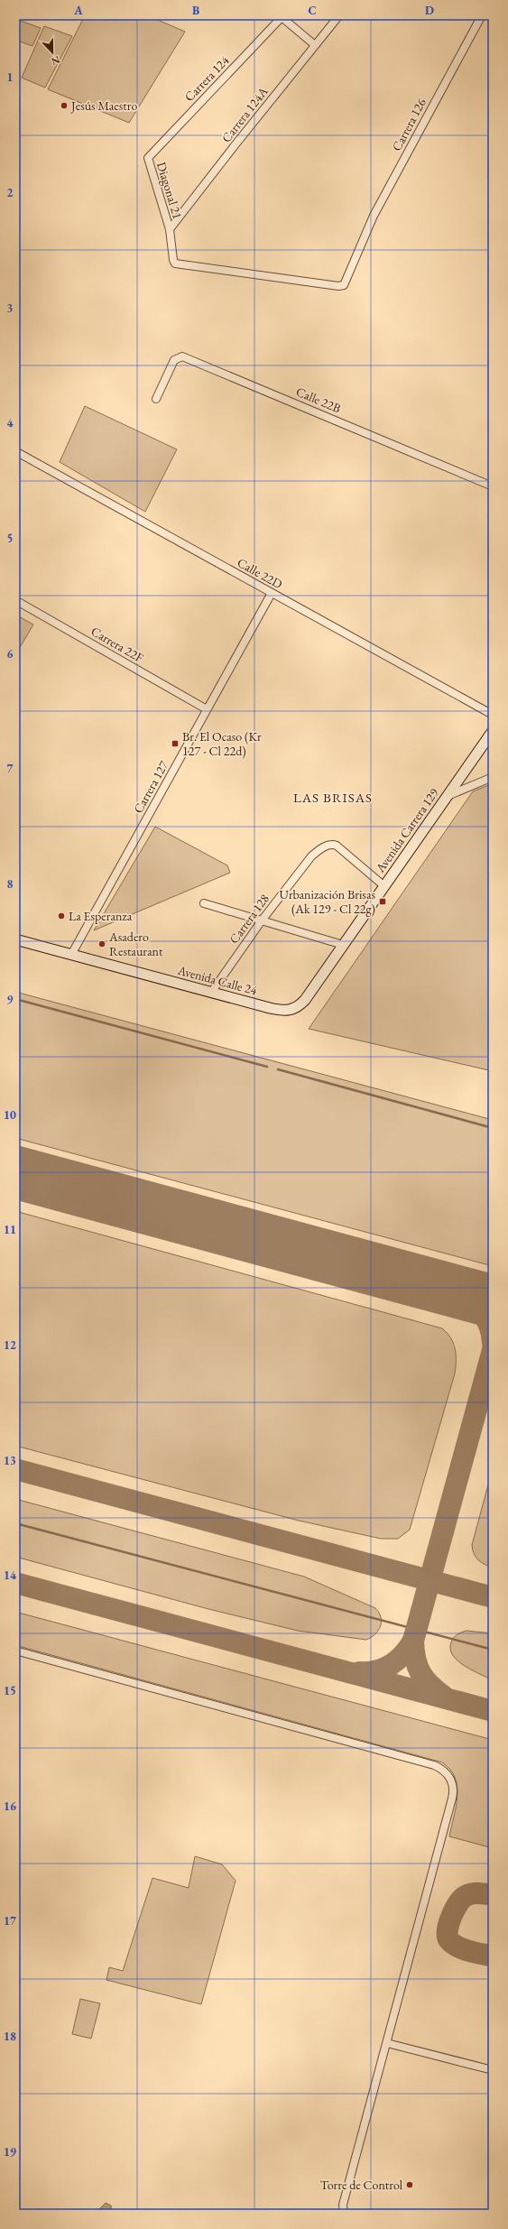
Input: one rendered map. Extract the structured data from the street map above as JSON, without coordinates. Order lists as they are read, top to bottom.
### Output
{
  "streets": {
    "main road": ["Avenida Carrera 129", "Avenida Calle 24"],
    "street": [
      "Carrera 124",
      "Carrera 124A",
      "Carrera 126",
      "Diagonal 21",
      "Calle 22B",
      "Calle 22D",
      "Carrera 22F",
      "Carrera 127",
      "Carrera 128"
    ]
  },
  "crossings": [
    ["Carrera 124", "Diagonal 21"],
    ["Carrera 124A", "Carrera 126"],
    ["Carrera 124A", "Diagonal 21"],
    ["Carrera 126", "Diagonal 21"],
    ["Calle 22D", "Carrera 127"],
    ["Carrera 22F", "Carrera 127"],
    ["Carrera 127", "Avenida Calle 24"],
    ["Avenida Carrera 129", "Carrera 128"],
    ["Avenida Carrera 129", "Avenida Calle 24"],
    ["Carrera 128", "Avenida Calle 24"]
  ],
  "districts": ["LAS BRISAS"],
  "places": {
    "other": [
      "Jesús Maestro",
      "La Esperanza",
      "Asadero Restaurant",
      "Torre de Control"
    ],
    "transit": ["Br. El Ocaso (Kr 127 - Cl 22d)", "Urbanización Brisas (Ak 129 - Cl 22g)"]
  },
  "north": "bottom",
  "grid": {
    "columns": [
      "A",
      "B",
      "C",
      "D"
    ],
    "rows": [
      "1",
      "2",
      "3",
      "4",
      "5",
      "6",
      "7",
      "8",
      "9",
      "10",
      "11",
      "12",
      "13",
      "14",
      "15",
      "16",
      "17",
      "18",
      "19"
    ]
  }
}
